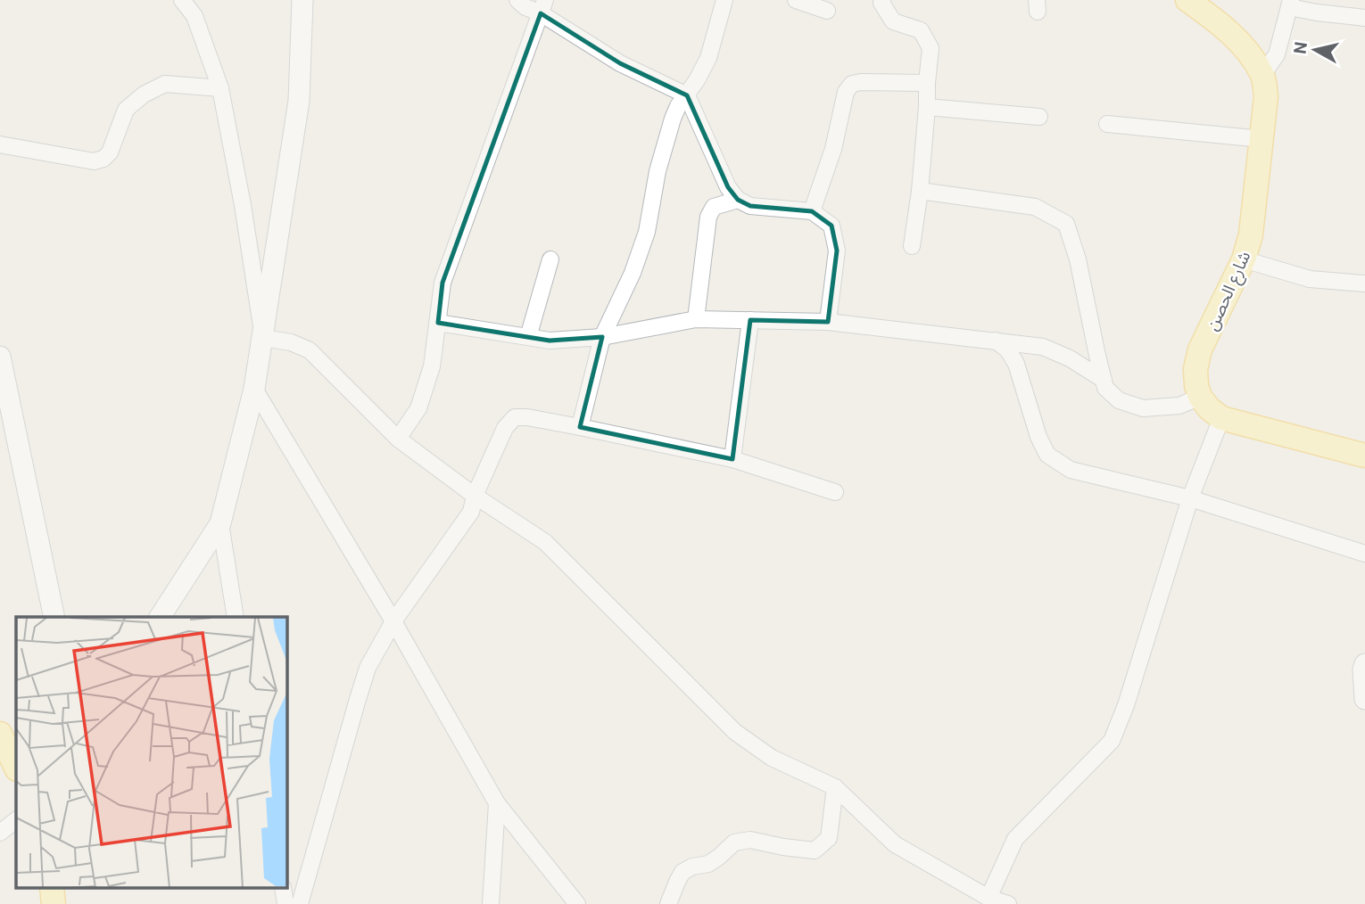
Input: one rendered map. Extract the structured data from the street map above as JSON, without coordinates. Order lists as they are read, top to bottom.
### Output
{
  "streets": {
    "main road": ["شارع الحصن"]
  },
  "north": "left"
}
